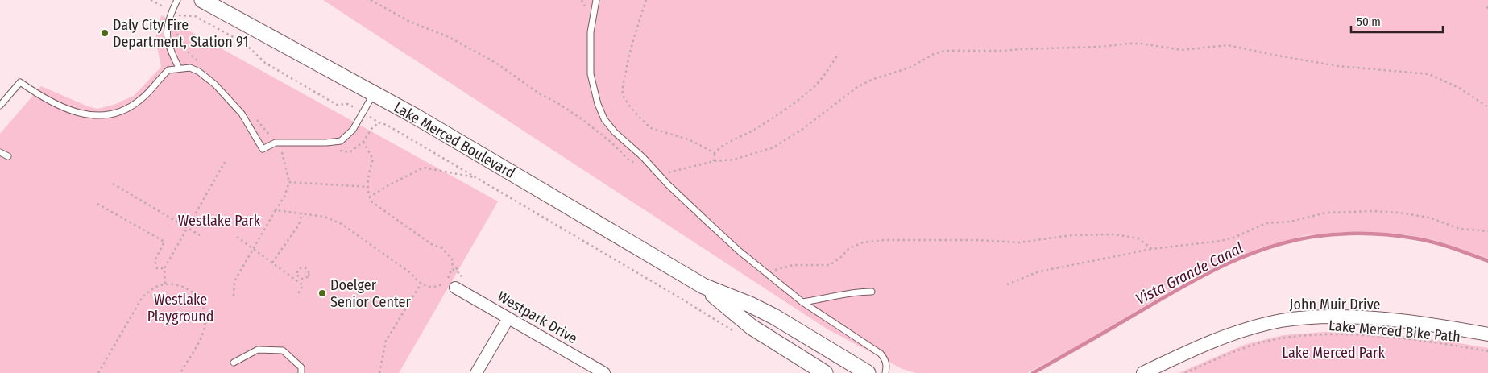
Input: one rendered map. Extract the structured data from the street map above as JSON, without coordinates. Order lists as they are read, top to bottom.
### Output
{
  "streets": {
    "main road": ["Lake Merced Boulevard"],
    "street": ["John Muir Drive", "Westpark Drive"],
    "path": ["Lake Merced Bike Path"]
  },
  "water": ["Vista Grande Canal"],
  "parks": ["Westlake Park", "Westlake Playground", "Lake Merced Park"],
  "places": ["Daly City Fire Department, Station 91", "Doelger Senior Center"],
  "scale_bar": "50 m"
}
